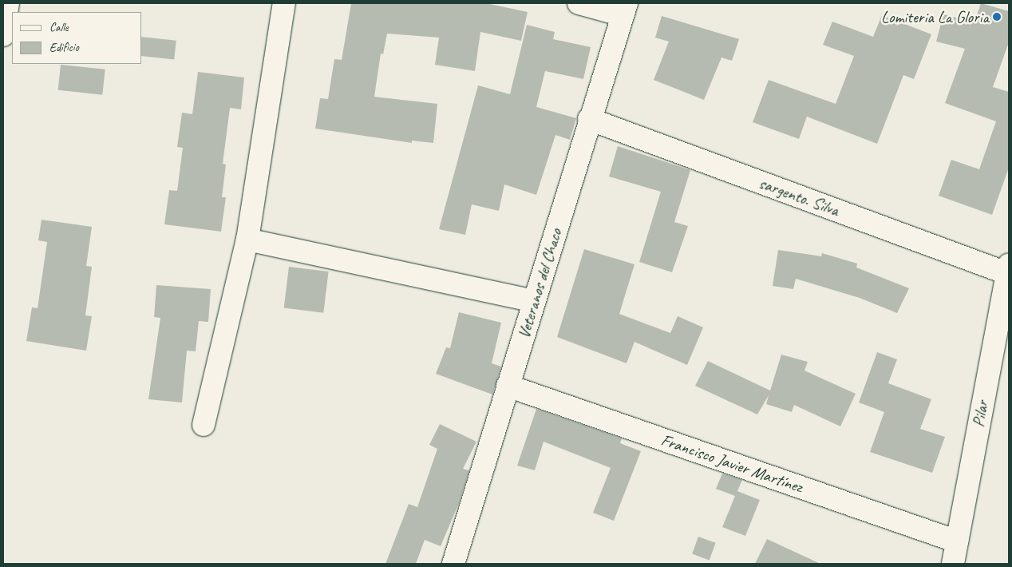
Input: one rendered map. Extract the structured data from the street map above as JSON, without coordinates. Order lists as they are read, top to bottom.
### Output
{
  "streets": {
    "street": [
      "sargento. Silva",
      "Veteranos del Chaco",
      "Pilar",
      "Francisco Javier Martínez"
    ]
  },
  "crossings": [
    ["sargento. Silva", "Veteranos del Chaco"],
    ["sargento. Silva", "Pilar"],
    ["Veteranos del Chaco", "Francisco Javier Martínez"],
    ["Pilar", "Francisco Javier Martínez"]
  ],
  "places": ["Lomiteria La Gloria"],
  "legend": ["Calle", "Edificio"]
}
